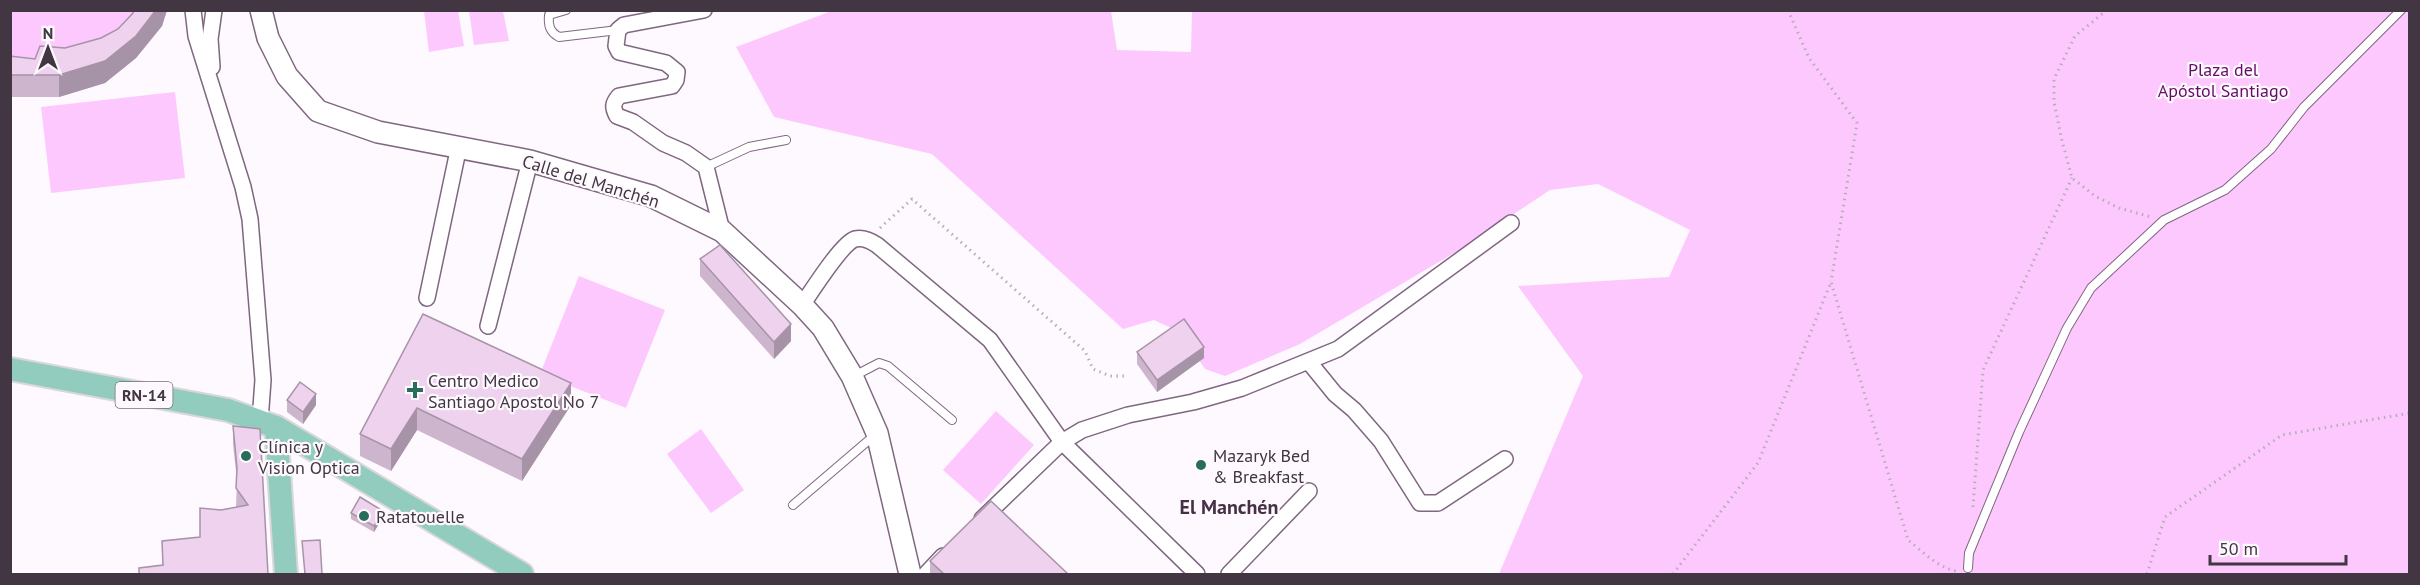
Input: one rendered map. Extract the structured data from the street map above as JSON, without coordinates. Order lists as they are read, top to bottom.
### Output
{
  "streets": {
    "main road": ["RN-14"],
    "street": ["Calle del Manchén"]
  },
  "districts": ["El Manchén"],
  "parks": ["Plaza del Apóstol Santiago"],
  "places": {
    "health": ["Centro Medico Santiago Apostol No 7"],
    "other": ["Clínica y Vision Optica", "Mazaryk Bed & Breakfast", "Ratatouelle"]
  },
  "scale_bar": "50 m",
  "north": "top"
}
